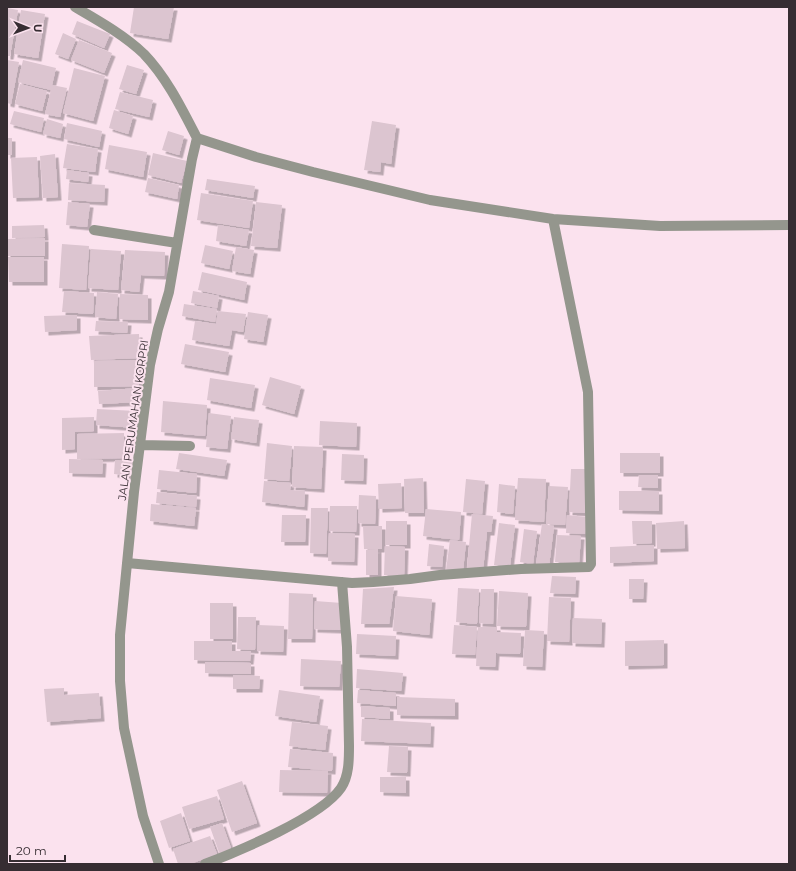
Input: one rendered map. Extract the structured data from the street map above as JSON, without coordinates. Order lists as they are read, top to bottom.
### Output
{
  "streets": {
    "street": ["JALAN PERUMAHAN KORPRI"]
  },
  "scale_bar": "20 m",
  "north": "right"
}
